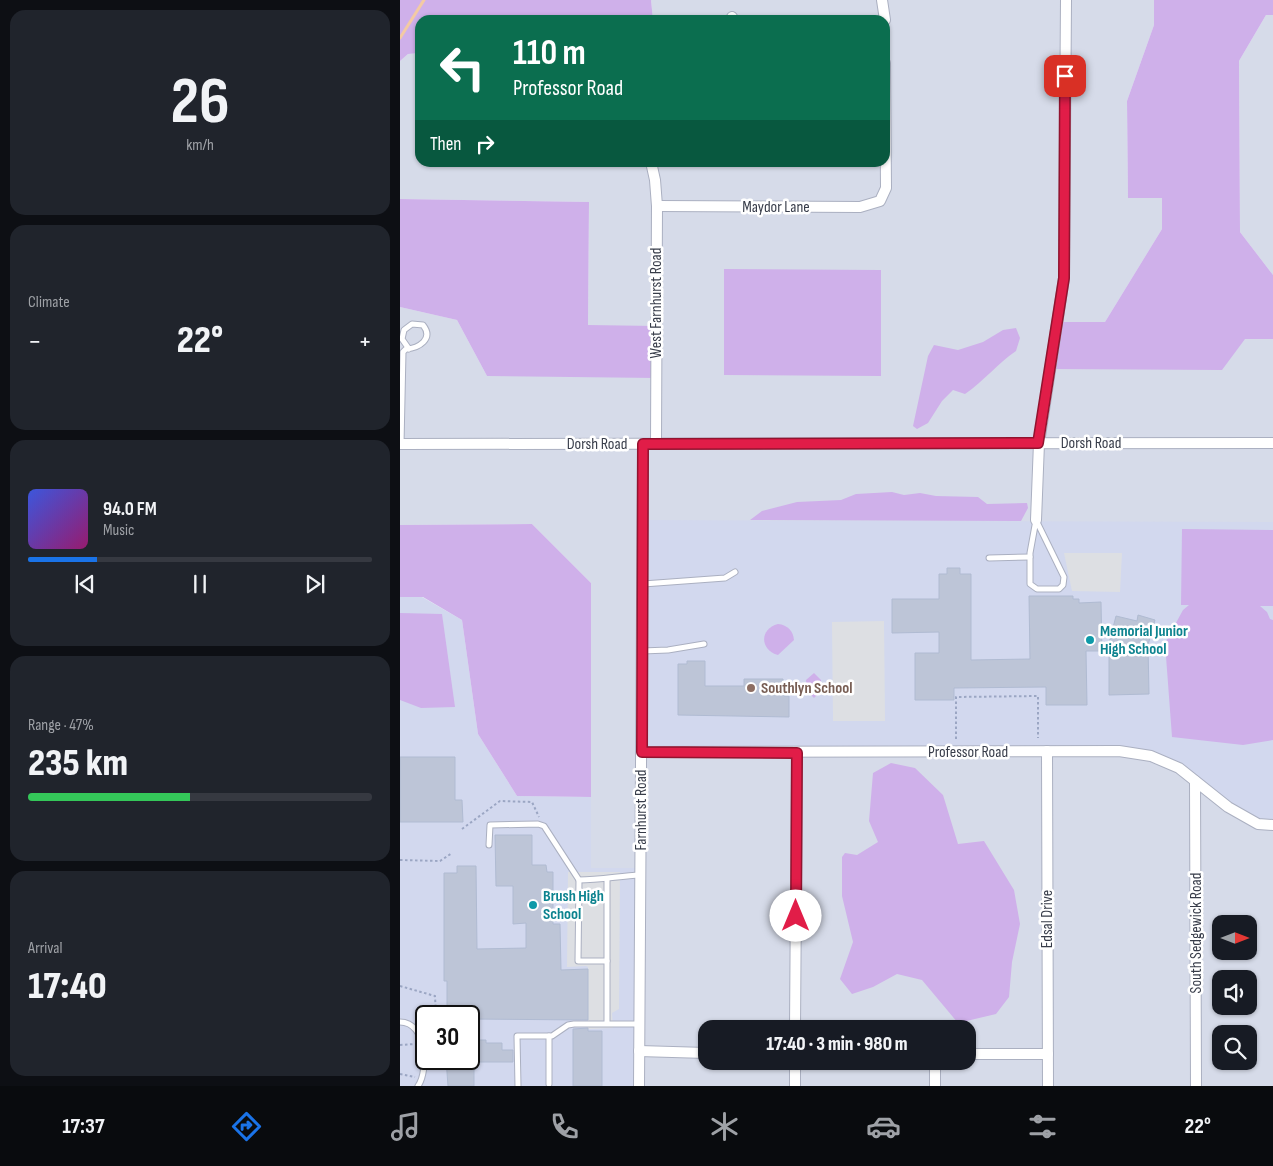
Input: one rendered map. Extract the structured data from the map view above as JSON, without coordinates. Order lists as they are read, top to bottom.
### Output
{
  "streets": {
    "street": [
      "Maydor Lane",
      "West Farnhurst Road",
      "Dorsh Road",
      "Professor Road",
      "Farnhurst Road",
      "Edsal Drive",
      "South Sedgewick Road"
    ]
  },
  "crossings": [
    ["Maydor Lane", "West Farnhurst Road"],
    ["West Farnhurst Road", "Dorsh Road"],
    ["Dorsh Road", "Farnhurst Road"],
    ["Professor Road", "Farnhurst Road"],
    ["Professor Road", "Edsal Drive"],
    ["Professor Road", "South Sedgewick Road"]
  ],
  "places": ["Memorial Junior High School", "Southlyn School", "Brush High School"],
  "north": "right",
  "page": {
    "tile": [
      ["26", "km/h"],
      "Climate",
      ["Range · 47%", "235 km"],
      ["Arrival", "17:40"]
    ],
    "turn": ["110 m", "Professor Road"],
    "then": "Then",
    "heat": ["−", "22°", "+"],
    "song": ["94.0 FM", "Music"],
    "limit": "30",
    "trip": "17:40 · 3 min · 980 m",
    "tabs": ["17:37", "22°"]
  }
}
